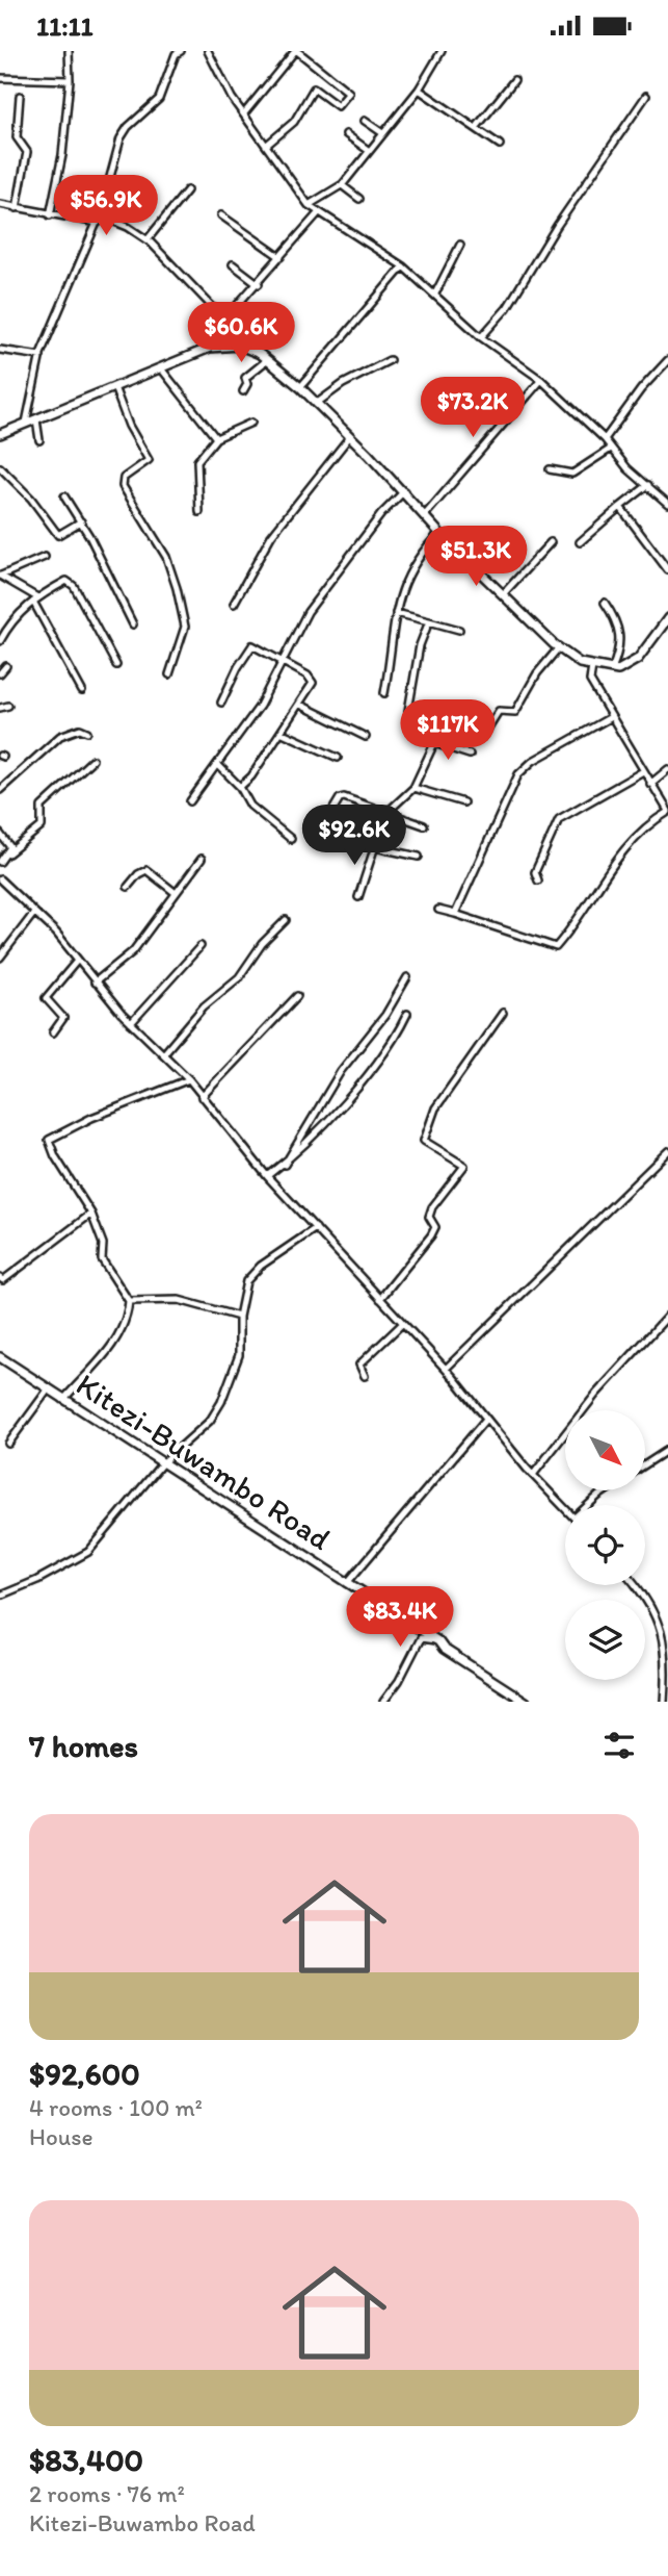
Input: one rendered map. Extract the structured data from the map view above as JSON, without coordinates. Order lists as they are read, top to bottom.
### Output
{
  "streets": {
    "street": ["Kitezi-Buwambo Road"]
  },
  "north": "bottom right",
  "page": {
    "status": "11:11",
    "price": [
      "$56.9K",
      "$60.6K",
      "$73.2K",
      "$51.3K",
      "$117K",
      "$92.6K",
      "$83.4K"
    ],
    "heading": "7 homes",
    "list": [
      {
        "name": "$92,600",
        "note": "4 rooms · 100 m² · House"
      },
      {
        "name": "$83,400",
        "note": "2 rooms · 76 m² · Kitezi-Buwambo Road"
      }
    ]
  }
}
